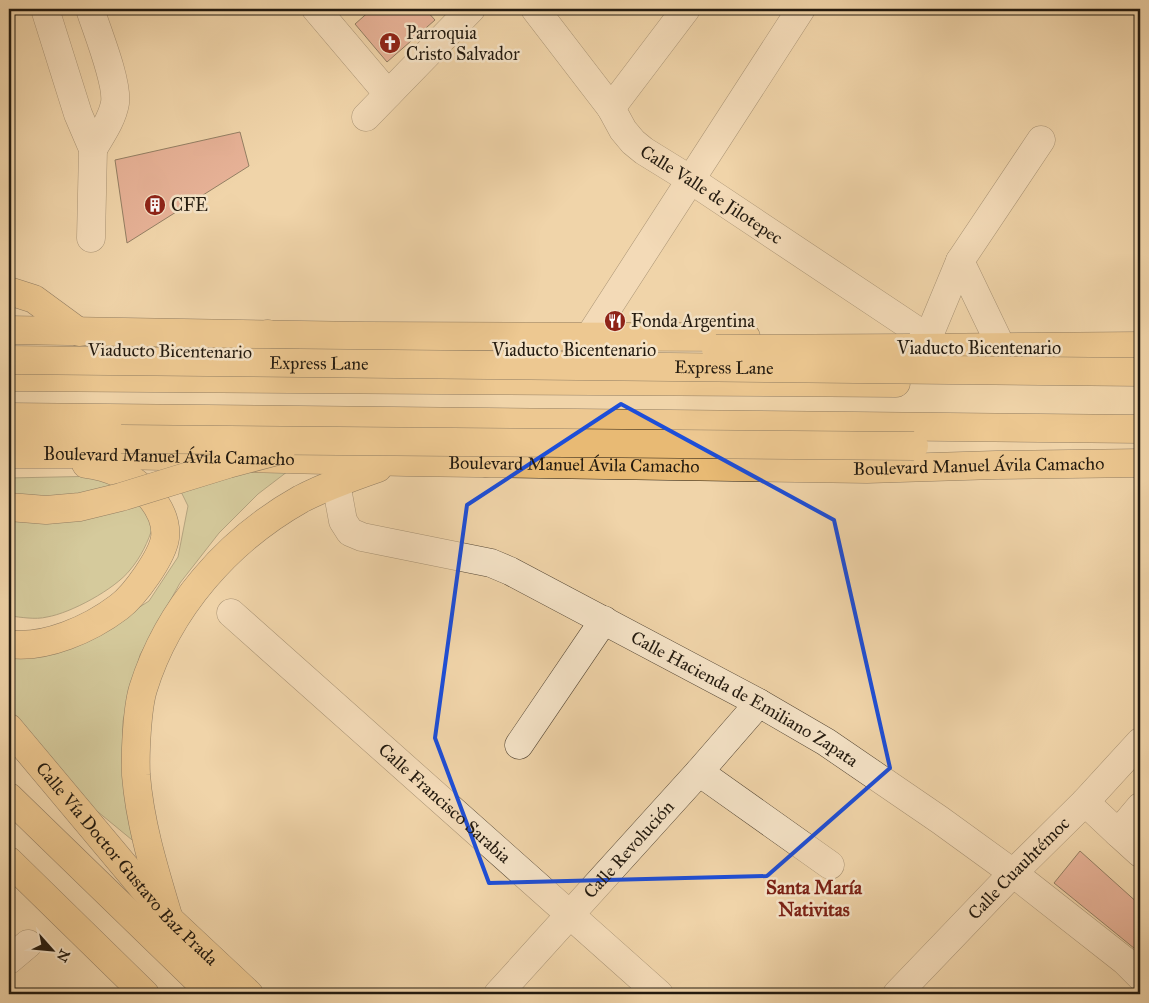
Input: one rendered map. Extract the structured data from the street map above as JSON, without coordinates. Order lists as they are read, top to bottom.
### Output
{
  "streets": {
    "main road": [
      "Viaducto Bicentenario",
      "Express Lane",
      "Boulevard Manuel Ávila Camacho",
      "Calle Vía Doctor Gustavo Baz Prada"
    ],
    "street": [
      "Calle Valle de Jilotepec",
      "Calle Hacienda de Emiliano Zapata",
      "Calle Francisco Sarabia",
      "Calle Revolución",
      "Calle Cuauhtémoc"
    ]
  },
  "crossings": [
    ["Calle Hacienda de Emiliano Zapata", "Calle Revolución"],
    ["Calle Hacienda de Emiliano Zapata", "Calle Cuauhtémoc"],
    ["Calle Francisco Sarabia", "Calle Revolución"]
  ],
  "districts": ["Santa María Nativitas"],
  "places": {
    "church": ["Parroquia Cristo Salvador"],
    "building": ["CFE"],
    "restaurant": ["Fonda Argentina"]
  },
  "north": "bottom right"
}
